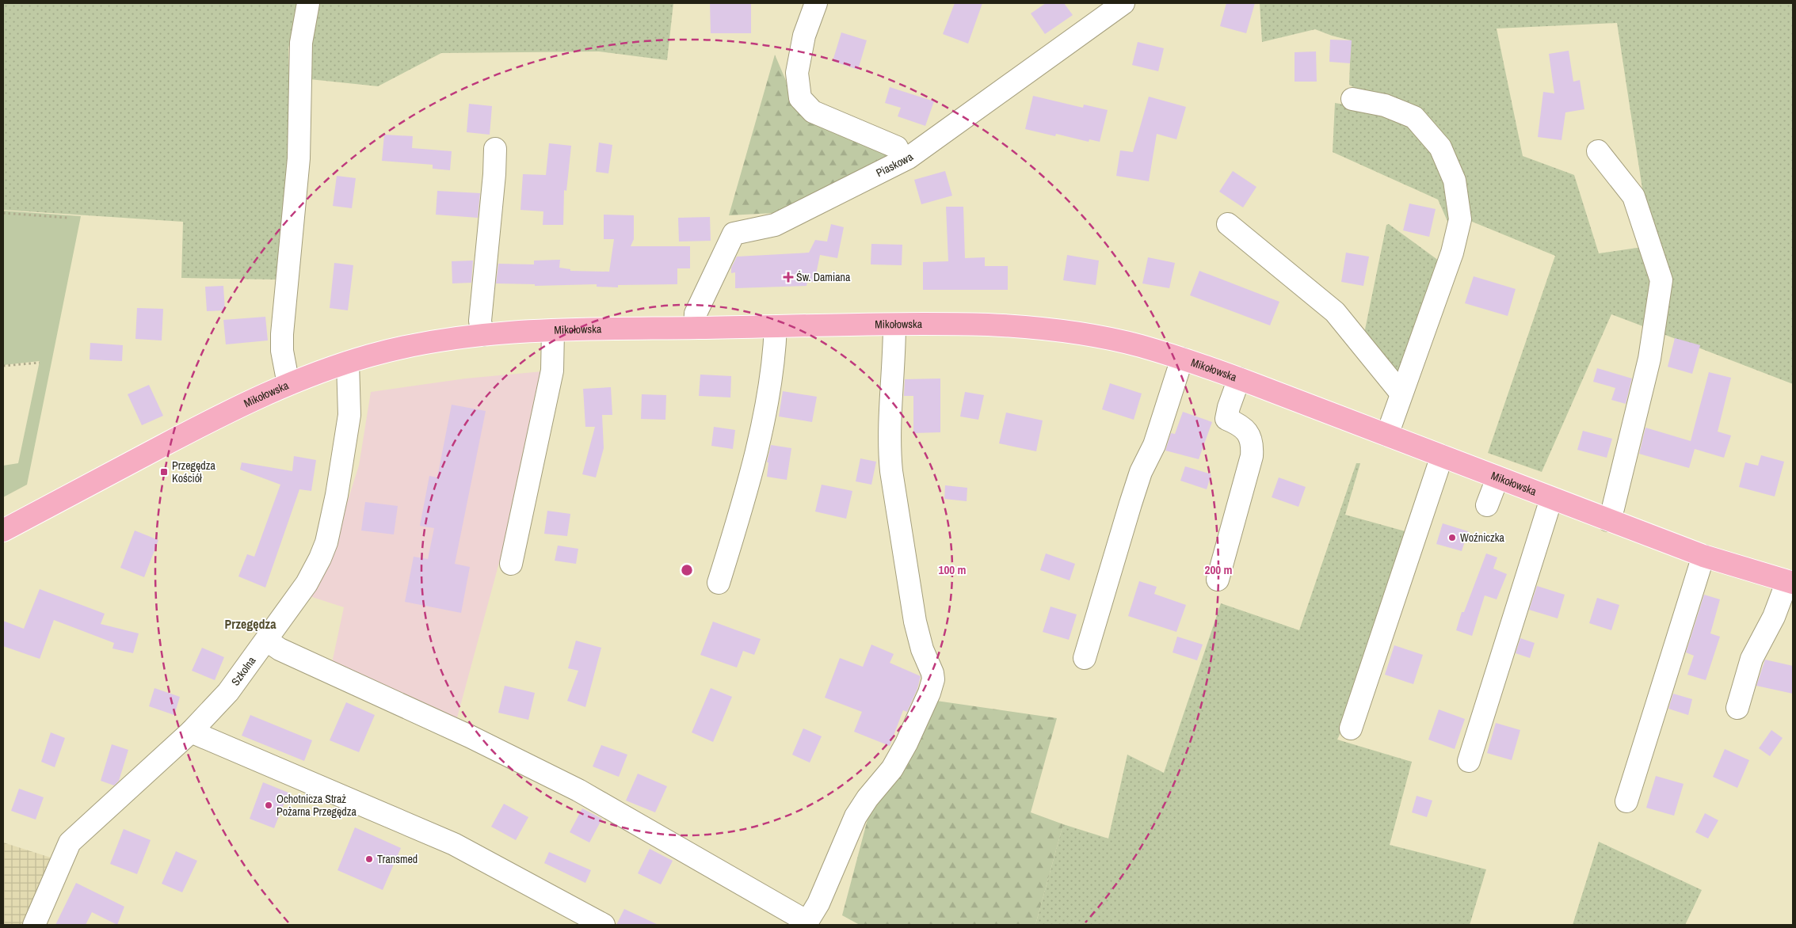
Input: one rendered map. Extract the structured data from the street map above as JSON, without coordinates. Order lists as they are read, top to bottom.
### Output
{
  "streets": {
    "main road": ["Mikołowska"],
    "street": ["Piaskowa", "Szkolna"]
  },
  "crossings": [
    ["Piaskowa", "Mikołowska"],
    ["Mikołowska", "Szkolna"]
  ],
  "districts": ["Przegędza"],
  "places": {
    "health": ["Św. Damiana"],
    "transit": ["Przegędza Kościół"],
    "other": ["Woźniczka", "Ochotnicza Straż Pożarna Przegędza", "Transmed"]
  },
  "rings": ["100 m", "200 m"]
}
